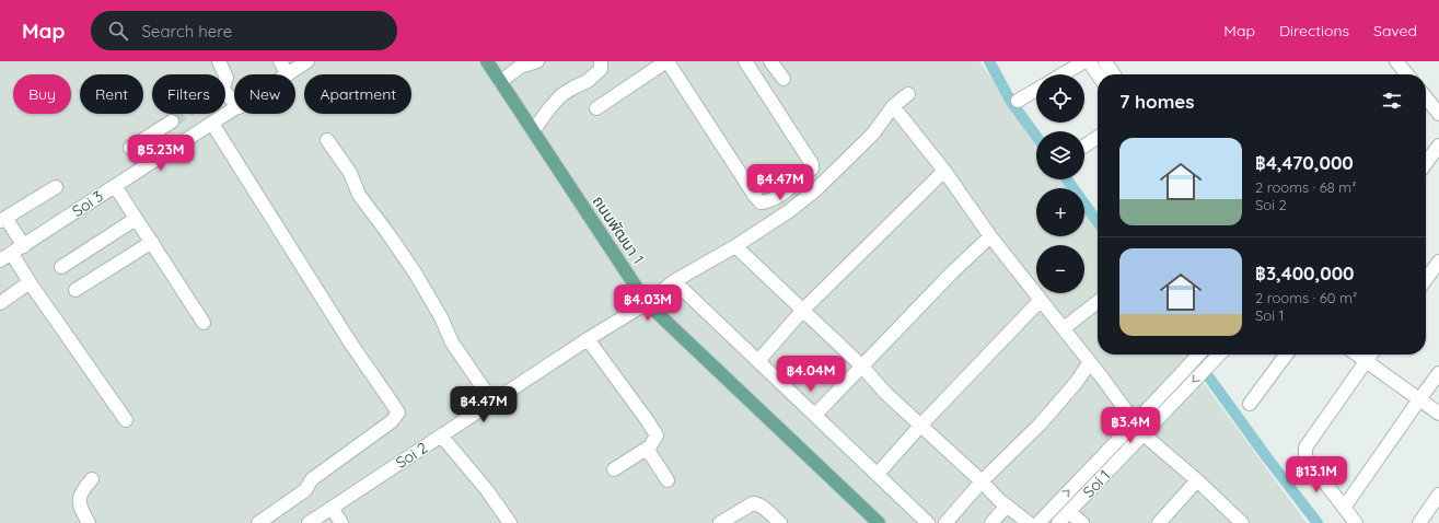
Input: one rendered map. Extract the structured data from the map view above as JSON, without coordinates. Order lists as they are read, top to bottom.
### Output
{
  "streets": {
    "main road": ["ถนนพัฒนา 1"],
    "street": ["Soi 3", "Soi 2", "Soi 1"]
  },
  "crossings": [
    ["ถนนพัฒนา 1", "Soi 2"]
  ],
  "page": {
    "header": "Map",
    "search": "Search here",
    "nav": ["Map", "Directions", "Saved"],
    "map_buttons": ["+", "−"],
    "chip": [
      "Buy",
      "Rent",
      "Filters",
      "New",
      "Apartment"
    ],
    "heading": "7 homes",
    "list": [
      {
        "name": "฿4,470,000",
        "note": "2 rooms · 68 m² · Soi 2"
      },
      {
        "name": "฿3,400,000",
        "note": "2 rooms · 60 m² · Soi 1"
      }
    ],
    "price": [
      "฿5.23M",
      "฿4.47M",
      "฿4.03M",
      "฿4.04M",
      "฿4.47M",
      "฿3.4M",
      "฿13.1M"
    ]
  }
}
